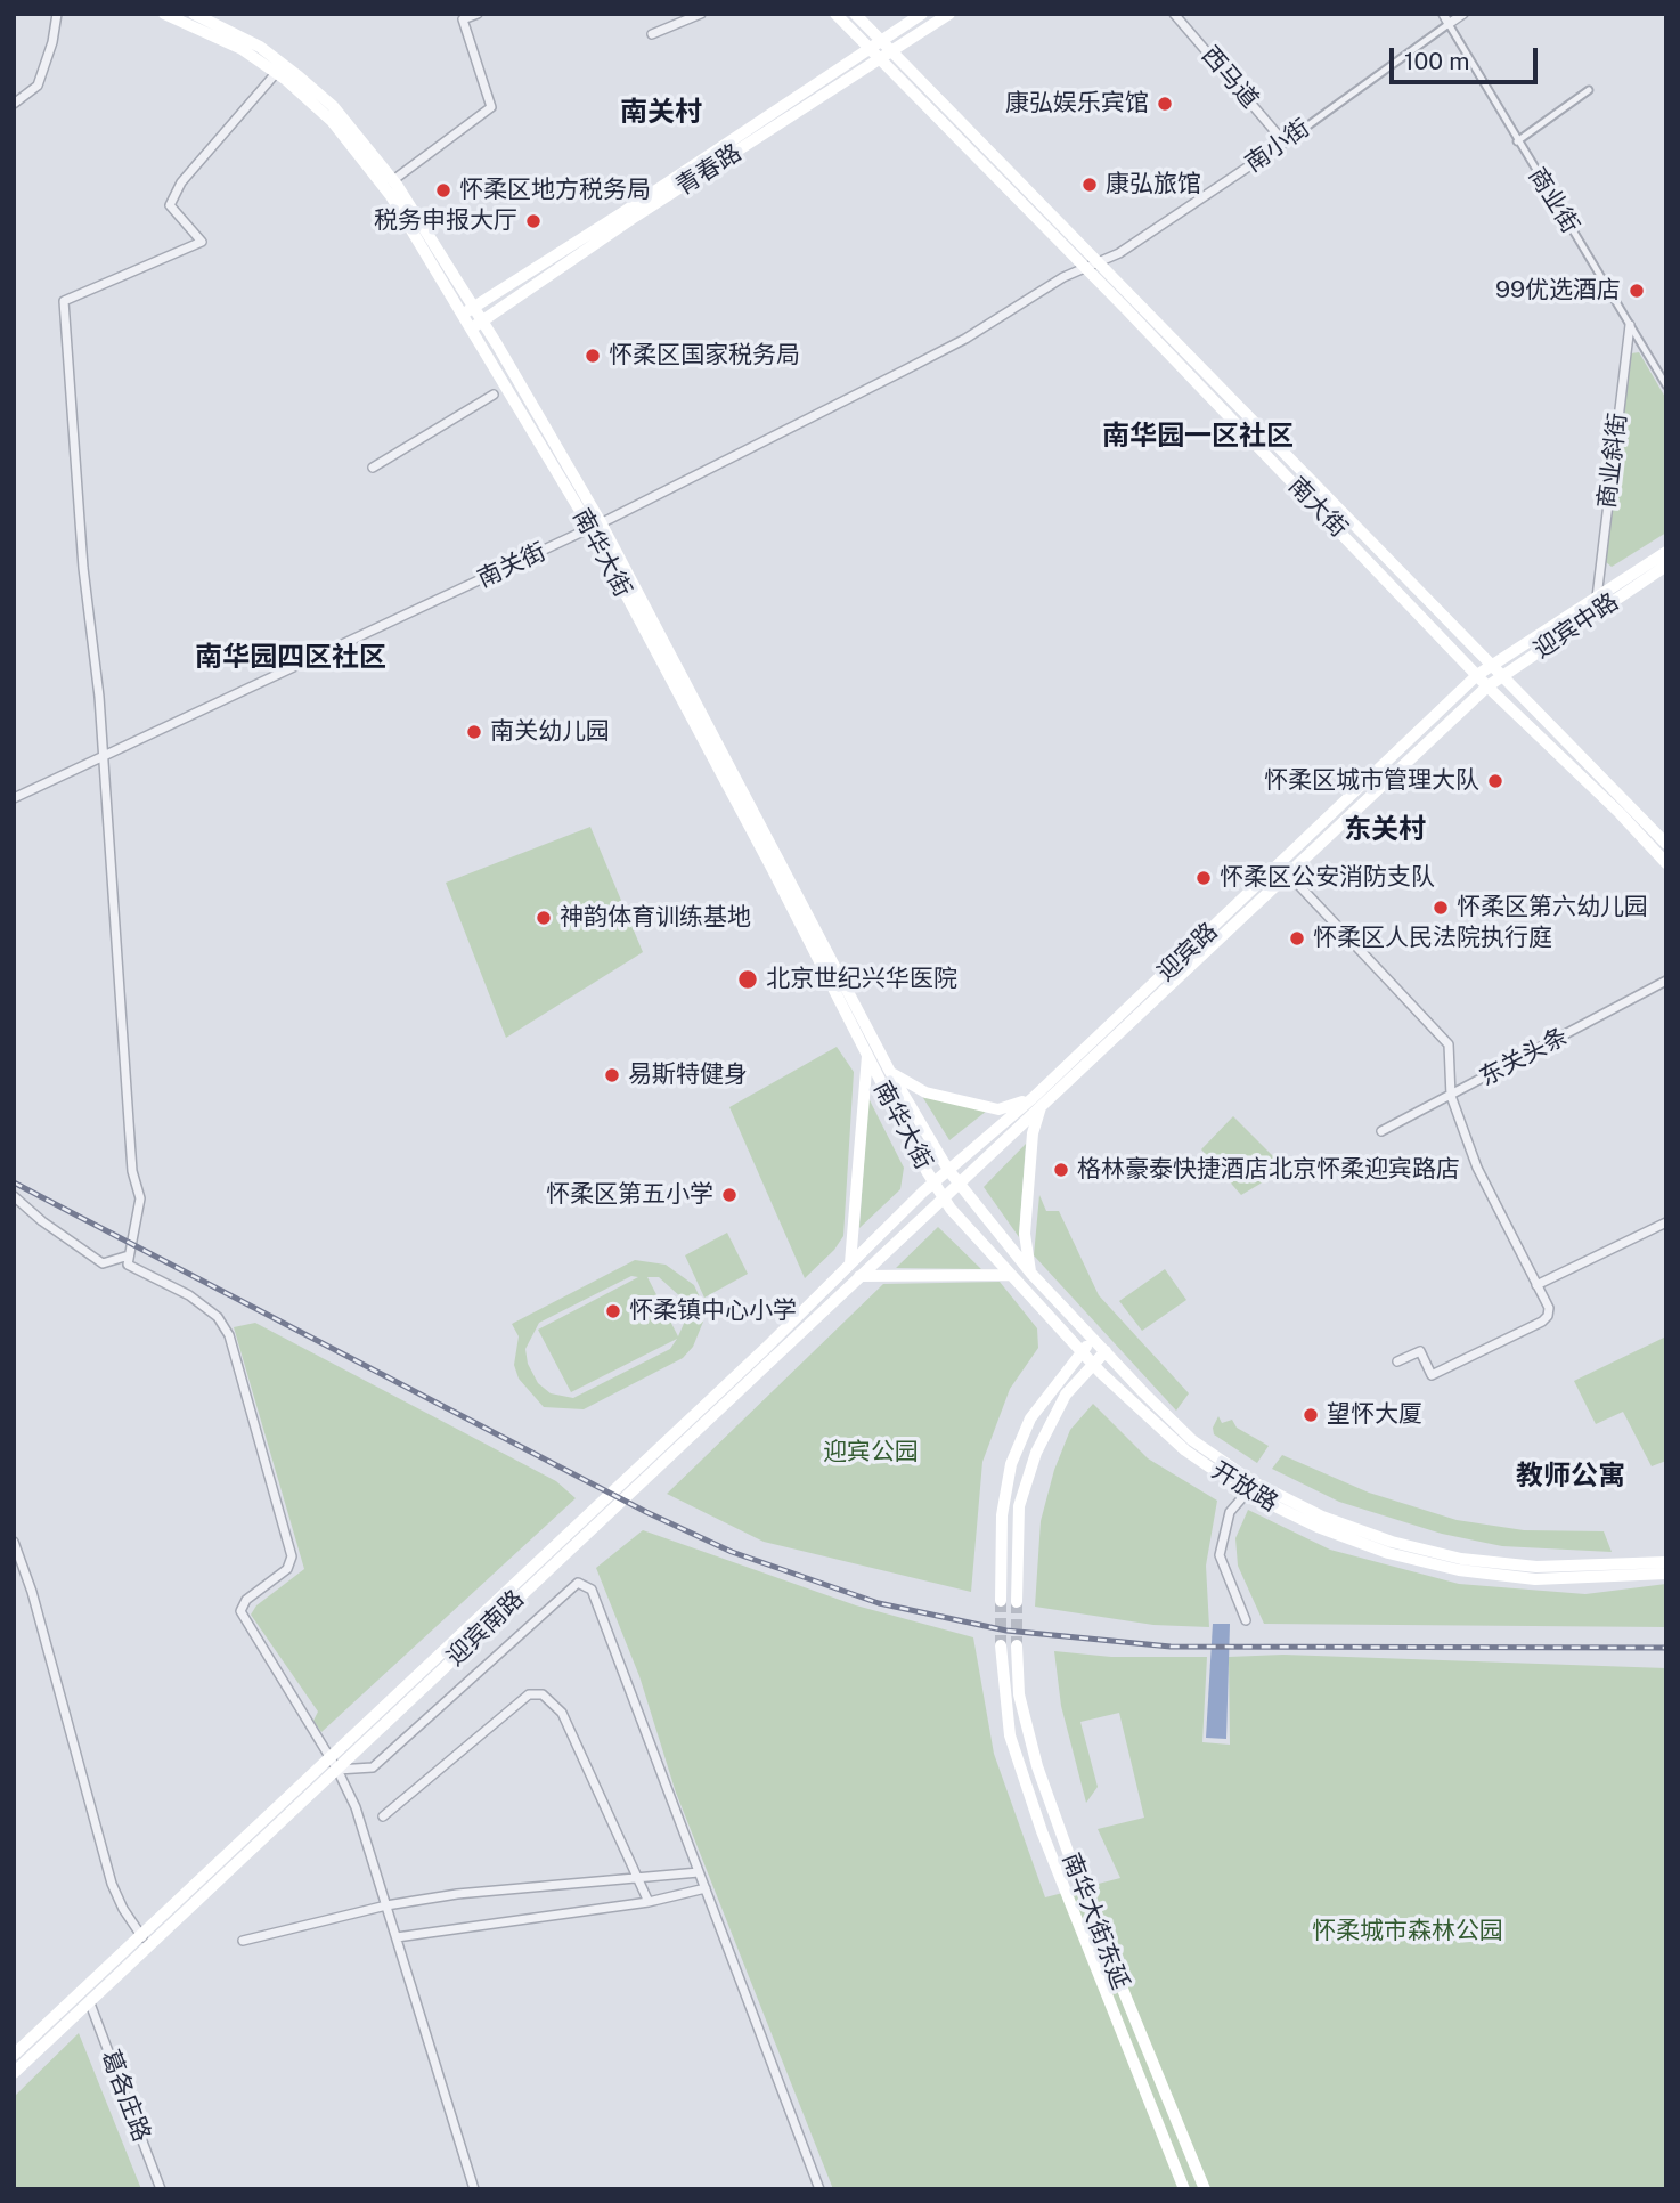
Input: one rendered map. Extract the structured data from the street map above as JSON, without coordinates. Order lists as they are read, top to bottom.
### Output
{
  "streets": {
    "main road": [
      "青春路",
      "南大街",
      "南华大街",
      "迎宾中路",
      "迎宾路",
      "开放路",
      "迎宾南路",
      "南华大街东延"
    ],
    "street": [
      "西马道",
      "南小街",
      "商业街",
      "商业斜街",
      "南关街",
      "东关头条",
      "葛各庄路"
    ]
  },
  "crossings": [
    ["西马道", "南小街"],
    ["南小街", "商业街"],
    ["南小街", "南大街"],
    ["南小街", "南关街"],
    ["青春路", "南大街"],
    ["青春路", "南华大街"],
    ["商业街", "商业斜街"],
    ["商业斜街", "迎宾中路"],
    ["南大街", "南关街"],
    ["南大街", "迎宾中路"],
    ["南大街", "迎宾路"],
    ["南华大街", "南关街"],
    ["南华大街", "迎宾路"],
    ["南华大街", "开放路"],
    ["南华大街", "迎宾南路"],
    ["迎宾中路", "迎宾路"],
    ["迎宾路", "开放路"],
    ["迎宾路", "迎宾南路"],
    ["开放路", "迎宾南路"],
    ["迎宾南路", "葛各庄路"]
  ],
  "districts": [
    "南关村",
    "南华园一区社区",
    "南华园四区社区",
    "东关村",
    "教师公寓"
  ],
  "parks": ["迎宾公园", "怀柔城市森林公园"],
  "places": [
    "康弘娱乐宾馆",
    "康弘旅馆",
    "怀柔区地方税务局",
    "税务申报大厅",
    "99优选酒店",
    "怀柔区国家税务局",
    "南关幼儿园",
    "怀柔区城市管理大队",
    "怀柔区公安消防支队",
    "怀柔区第六幼儿园",
    "神韵体育训练基地",
    "怀柔区人民法院执行庭",
    "北京世纪兴华医院",
    "易斯特健身",
    "格林豪泰快捷酒店北京怀柔迎宾路店",
    "怀柔区第五小学",
    "怀柔镇中心小学",
    "望怀大厦"
  ],
  "scale_bar": "100 m"
}
